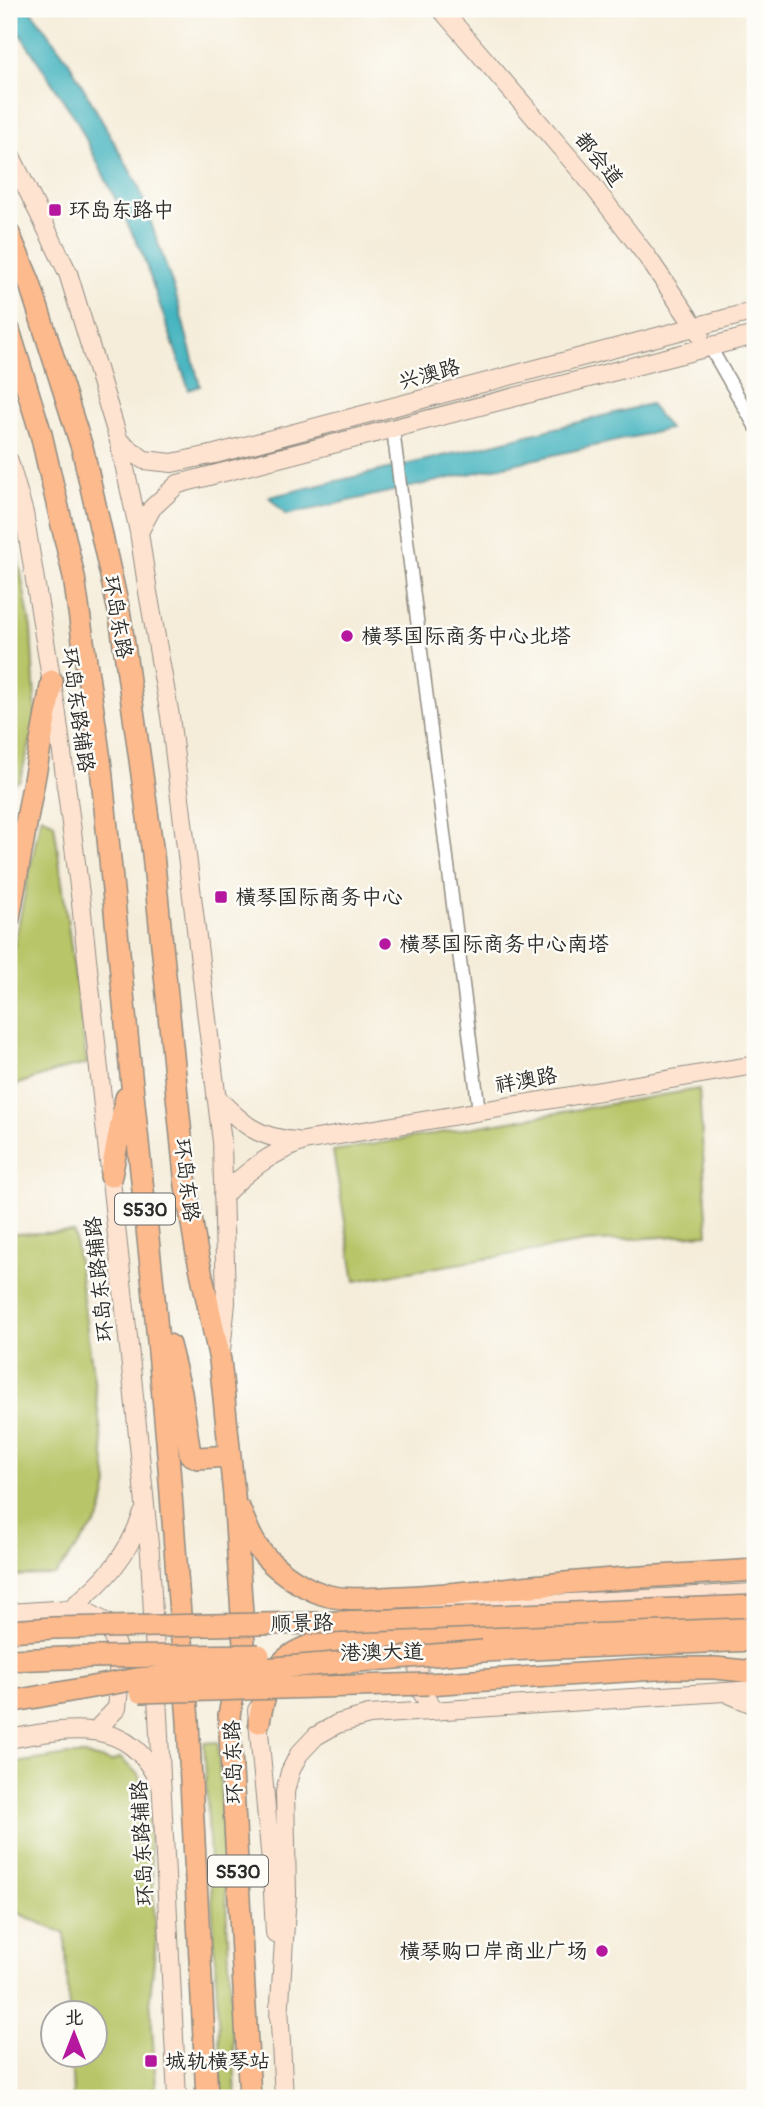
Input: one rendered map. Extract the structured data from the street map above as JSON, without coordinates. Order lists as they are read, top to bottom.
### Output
{
  "streets": {
    "main road": [
      "都会道",
      "兴澳路",
      "环岛东路",
      "环岛东路辅路",
      "祥澳路",
      "S530",
      "顺景路",
      "港澳大道"
    ]
  },
  "crossings": [
    ["都会道", "兴澳路"],
    ["顺景路", "港澳大道"]
  ],
  "places": {
    "transit": ["环岛东路中", "横琴国际商务中心", "城轨横琴站"],
    "other": ["横琴国际商务中心北塔", "横琴国际商务中心南塔", "横琴购口岸商业广场"]
  },
  "north": "top"
}
